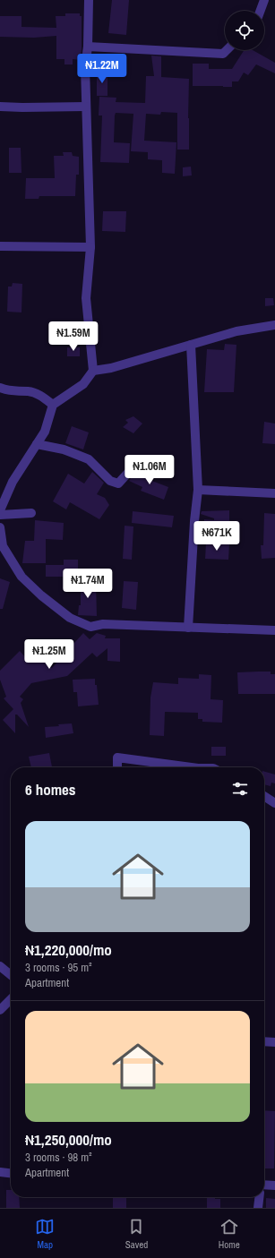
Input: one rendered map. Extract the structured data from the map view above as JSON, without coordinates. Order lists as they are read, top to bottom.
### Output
{
  "page": {
    "price": [
      "₦1.22M",
      "₦1.59M",
      "₦1.06M",
      "₦671K",
      "₦1.74M",
      "₦1.25M"
    ],
    "heading": "6 homes",
    "list": [
      {
        "name": "₦1,220,000/mo",
        "note": "3 rooms · 95 m² · Apartment"
      },
      {
        "name": "₦1,250,000/mo",
        "note": "3 rooms · 98 m² · Apartment"
      }
    ],
    "tabs": ["Map", "Saved", "Home"]
  }
}
